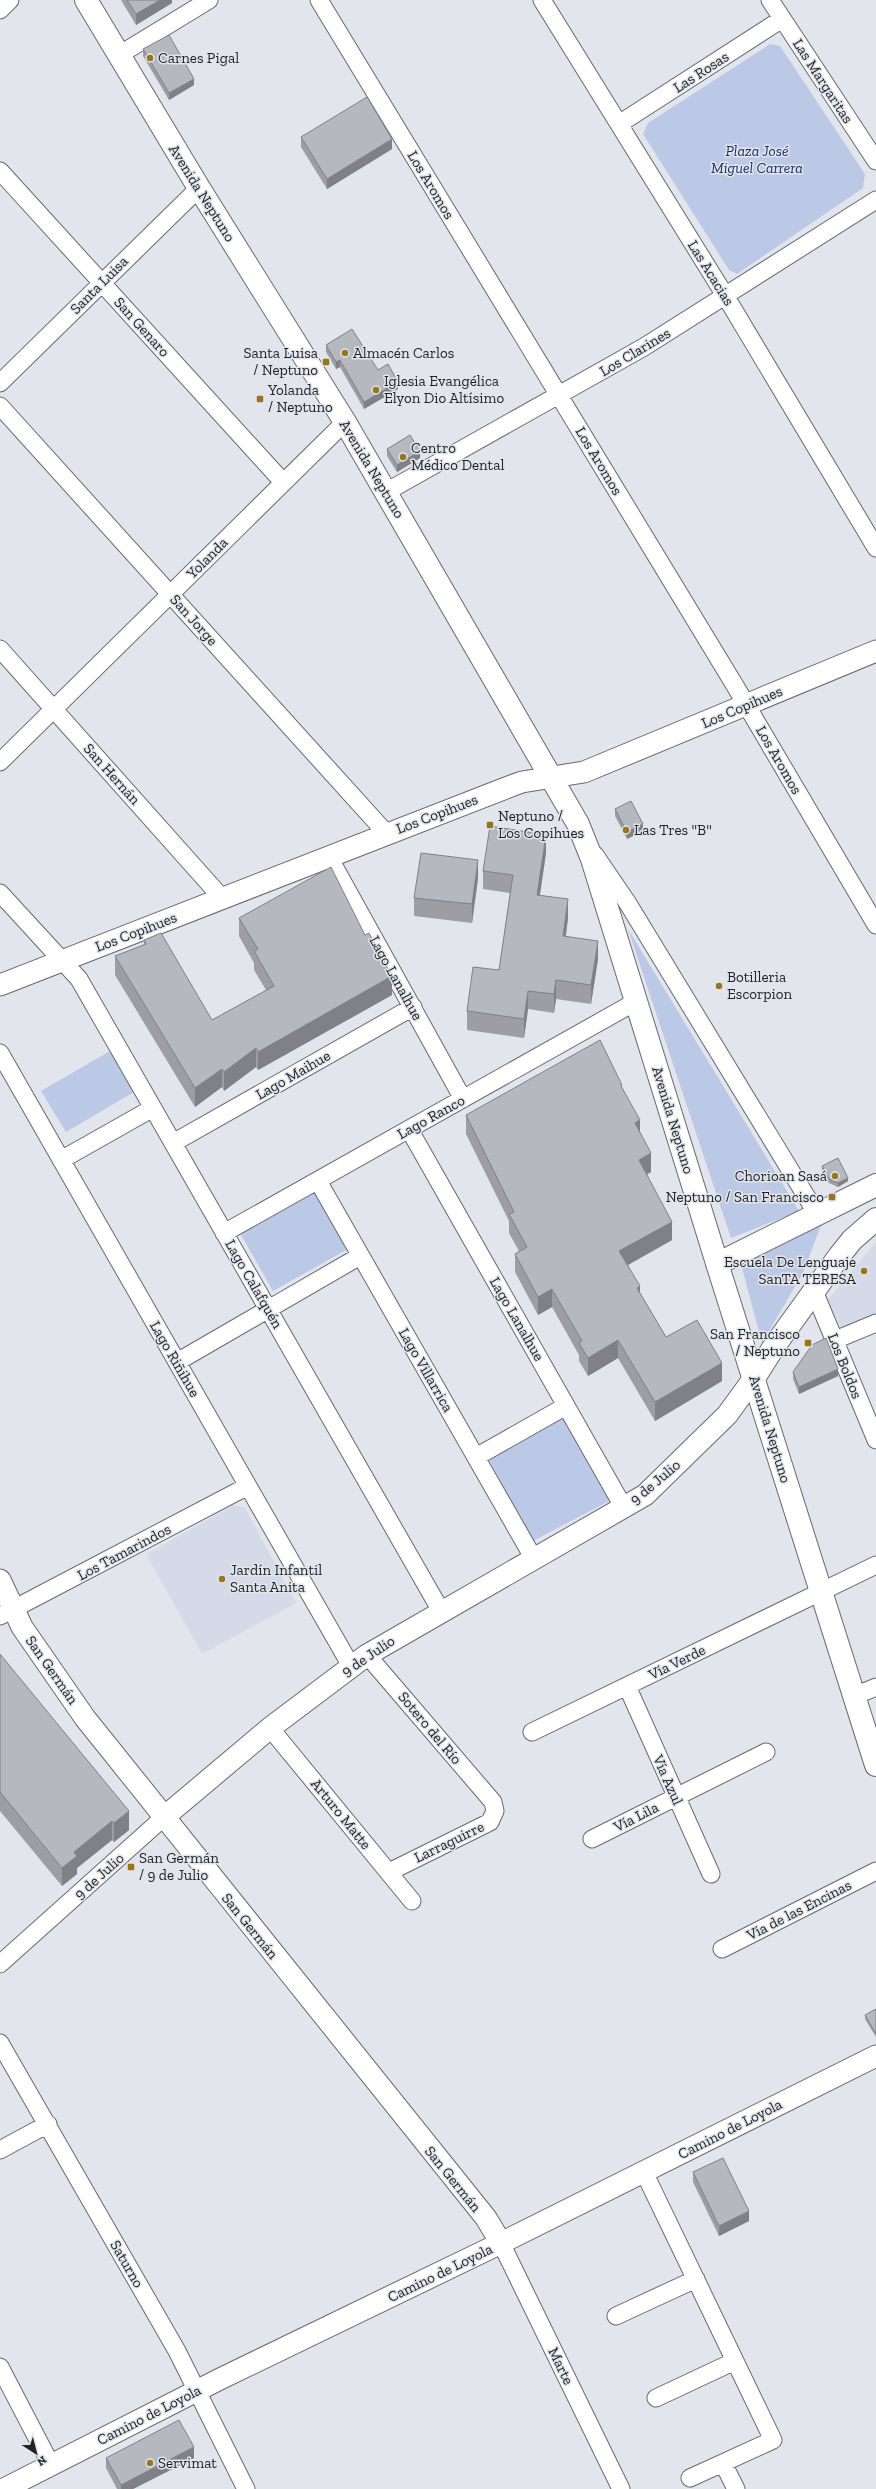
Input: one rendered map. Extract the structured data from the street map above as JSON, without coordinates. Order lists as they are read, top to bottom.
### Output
{
  "streets": {
    "main road": ["Avenida Neptuno"],
    "street": [
      "Las Rosas",
      "Las Margaritas",
      "Los Aromos",
      "Las Acacias",
      "Santa Luisa",
      "San Genaro",
      "Los Clarines",
      "Yolanda",
      "San Jorge",
      "Los Copihues",
      "San Hernán",
      "Lago Lanalhue",
      "Lago Maihue",
      "Lago Ranco",
      "Lago Calafquén",
      "Lago Riñihue",
      "Los Boldos",
      "Lago Villarrica",
      "9 de Julio",
      "Los Tamarindos",
      "Vía Verde",
      "San Germán",
      "Sotero del Río",
      "Vía Azul",
      "Arturo Matte",
      "Vía Lila",
      "Larraguirre",
      "Vía de las Encinas",
      "Camino de Loyola",
      "Saturno",
      "Marte"
    ]
  },
  "crossings": [
    ["Las Rosas", "Las Margaritas"],
    ["Las Rosas", "Las Acacias"],
    ["Los Aromos", "Los Clarines"],
    ["Los Aromos", "Los Copihues"],
    ["Avenida Neptuno", "Santa Luisa"],
    ["Avenida Neptuno", "Los Clarines"],
    ["Avenida Neptuno", "Yolanda"],
    ["Avenida Neptuno", "Los Copihues"],
    ["Avenida Neptuno", "Lago Ranco"],
    ["Avenida Neptuno", "9 de Julio"],
    ["Avenida Neptuno", "Vía Verde"],
    ["Las Acacias", "Los Clarines"],
    ["Santa Luisa", "San Genaro"],
    ["San Genaro", "Yolanda"],
    ["Yolanda", "San Jorge"],
    ["Yolanda", "San Hernán"],
    ["San Jorge", "Los Copihues"],
    ["Los Copihues", "San Hernán"],
    ["Los Copihues", "Lago Lanalhue"],
    ["Los Copihues", "Lago Calafquén"],
    ["Lago Lanalhue", "Lago Maihue"],
    ["Lago Lanalhue", "Lago Ranco"],
    ["Lago Lanalhue", "9 de Julio"],
    ["Lago Maihue", "Lago Calafquén"],
    ["Lago Ranco", "Lago Calafquén"],
    ["Lago Ranco", "Lago Villarrica"],
    ["Lago Calafquén", "9 de Julio"],
    ["Lago Riñihue", "9 de Julio"],
    ["Lago Riñihue", "Los Tamarindos"],
    ["Lago Riñihue", "Sotero del Río"],
    ["Lago Villarrica", "9 de Julio"],
    ["9 de Julio", "San Germán"],
    ["9 de Julio", "Sotero del Río"],
    ["9 de Julio", "Arturo Matte"],
    ["Los Tamarindos", "San Germán"],
    ["Vía Verde", "Vía Azul"],
    ["San Germán", "Camino de Loyola"],
    ["San Germán", "Marte"],
    ["Sotero del Río", "Larraguirre"],
    ["Vía Azul", "Vía Lila"],
    ["Arturo Matte", "Larraguirre"],
    ["Camino de Loyola", "Saturno"],
    ["Camino de Loyola", "Marte"]
  ],
  "parks": ["Plaza José Miguel Carrera"],
  "places": {
    "other": [
      "Carnes Pigal",
      "Almacén Carlos",
      "Iglesia Evangélica Elyon Dio Altísimo",
      "Centro Médico Dental",
      "Las Tres \"B\"",
      "Botilleria Escorpion",
      "Chorioan Sasá",
      "Escuela De Lenguaje SanTA TERESA",
      "Jardín Infantil Santa Anita",
      "Servimat"
    ],
    "transit": [
      "Santa Luisa / Neptuno",
      "Yolanda / Neptuno",
      "Neptuno / Los Copihues",
      "Neptuno / San Francisco",
      "San Francisco / Neptuno",
      "San Germán / 9 de Julio"
    ]
  },
  "north": "bottom right"
}
